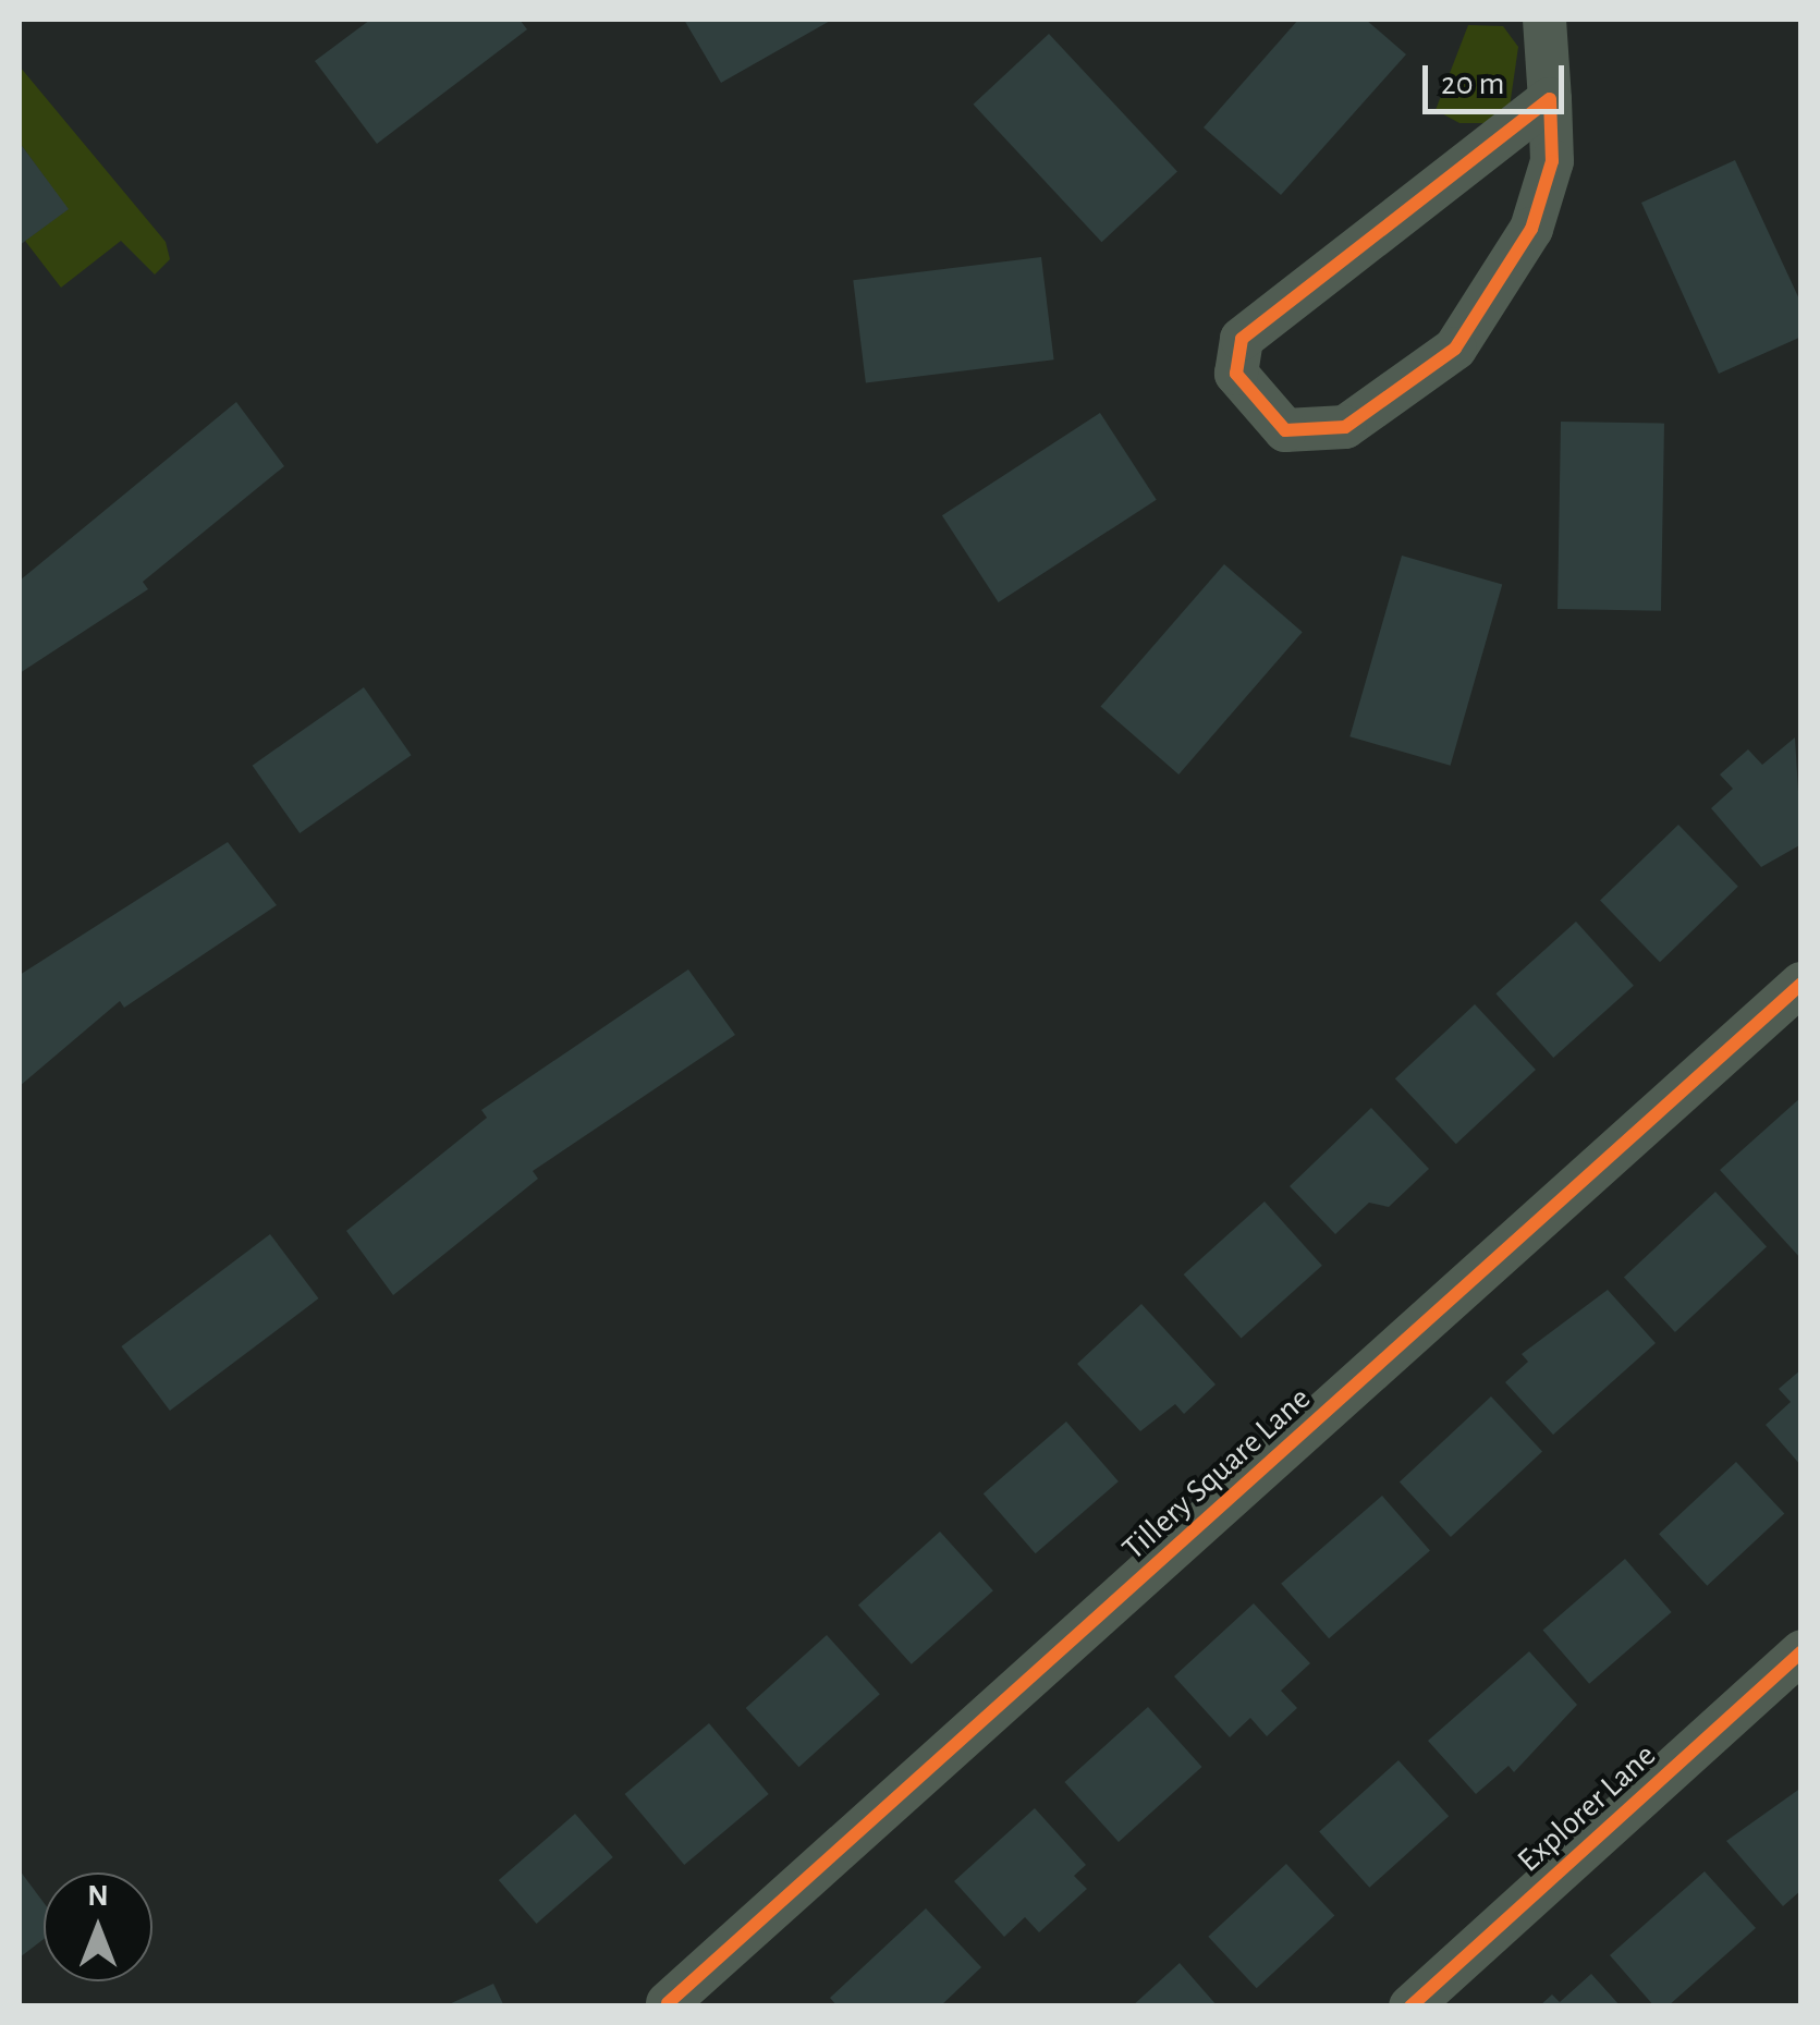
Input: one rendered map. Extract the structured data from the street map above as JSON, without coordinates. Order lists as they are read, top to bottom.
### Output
{
  "streets": {
    "street": ["Tillery Square Lane", "Explorer Lane"]
  },
  "scale_bar": "20 m",
  "north": "top"
}
